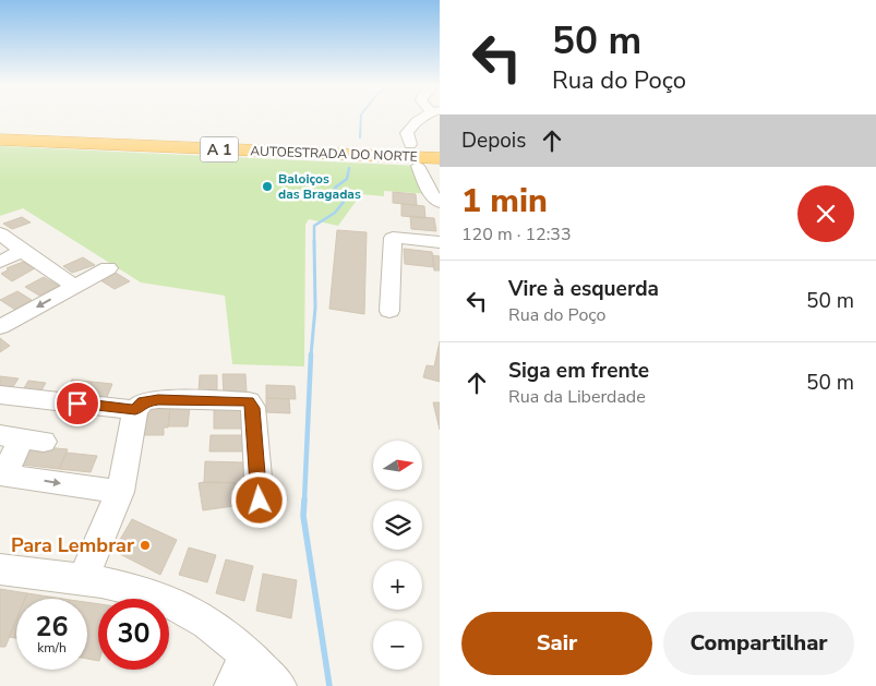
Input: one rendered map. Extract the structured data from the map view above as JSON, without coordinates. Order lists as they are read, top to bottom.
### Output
{
  "streets": {
    "highway": ["A 1", "AUTOESTRADA DO NORTE"]
  },
  "places": ["Baloiços das Bragadas", "Para Lembrar"],
  "north": "right",
  "page": {
    "turn": ["50 m", "Rua do Poço"],
    "then": "Depois",
    "heading": ["1 min", "120 m · 12:33"],
    "list": [
      {
        "name": "Vire à esquerda",
        "note": "Rua do Poço",
        "value": "50 m"
      },
      {
        "name": "Siga em frente",
        "note": "Rua da Liberdade",
        "value": "50 m"
      }
    ],
    "map_buttons": ["+", "−"],
    "speed": "26 km/h",
    "limit": "30",
    "buttons": ["Sair", "Compartilhar"]
  }
}
